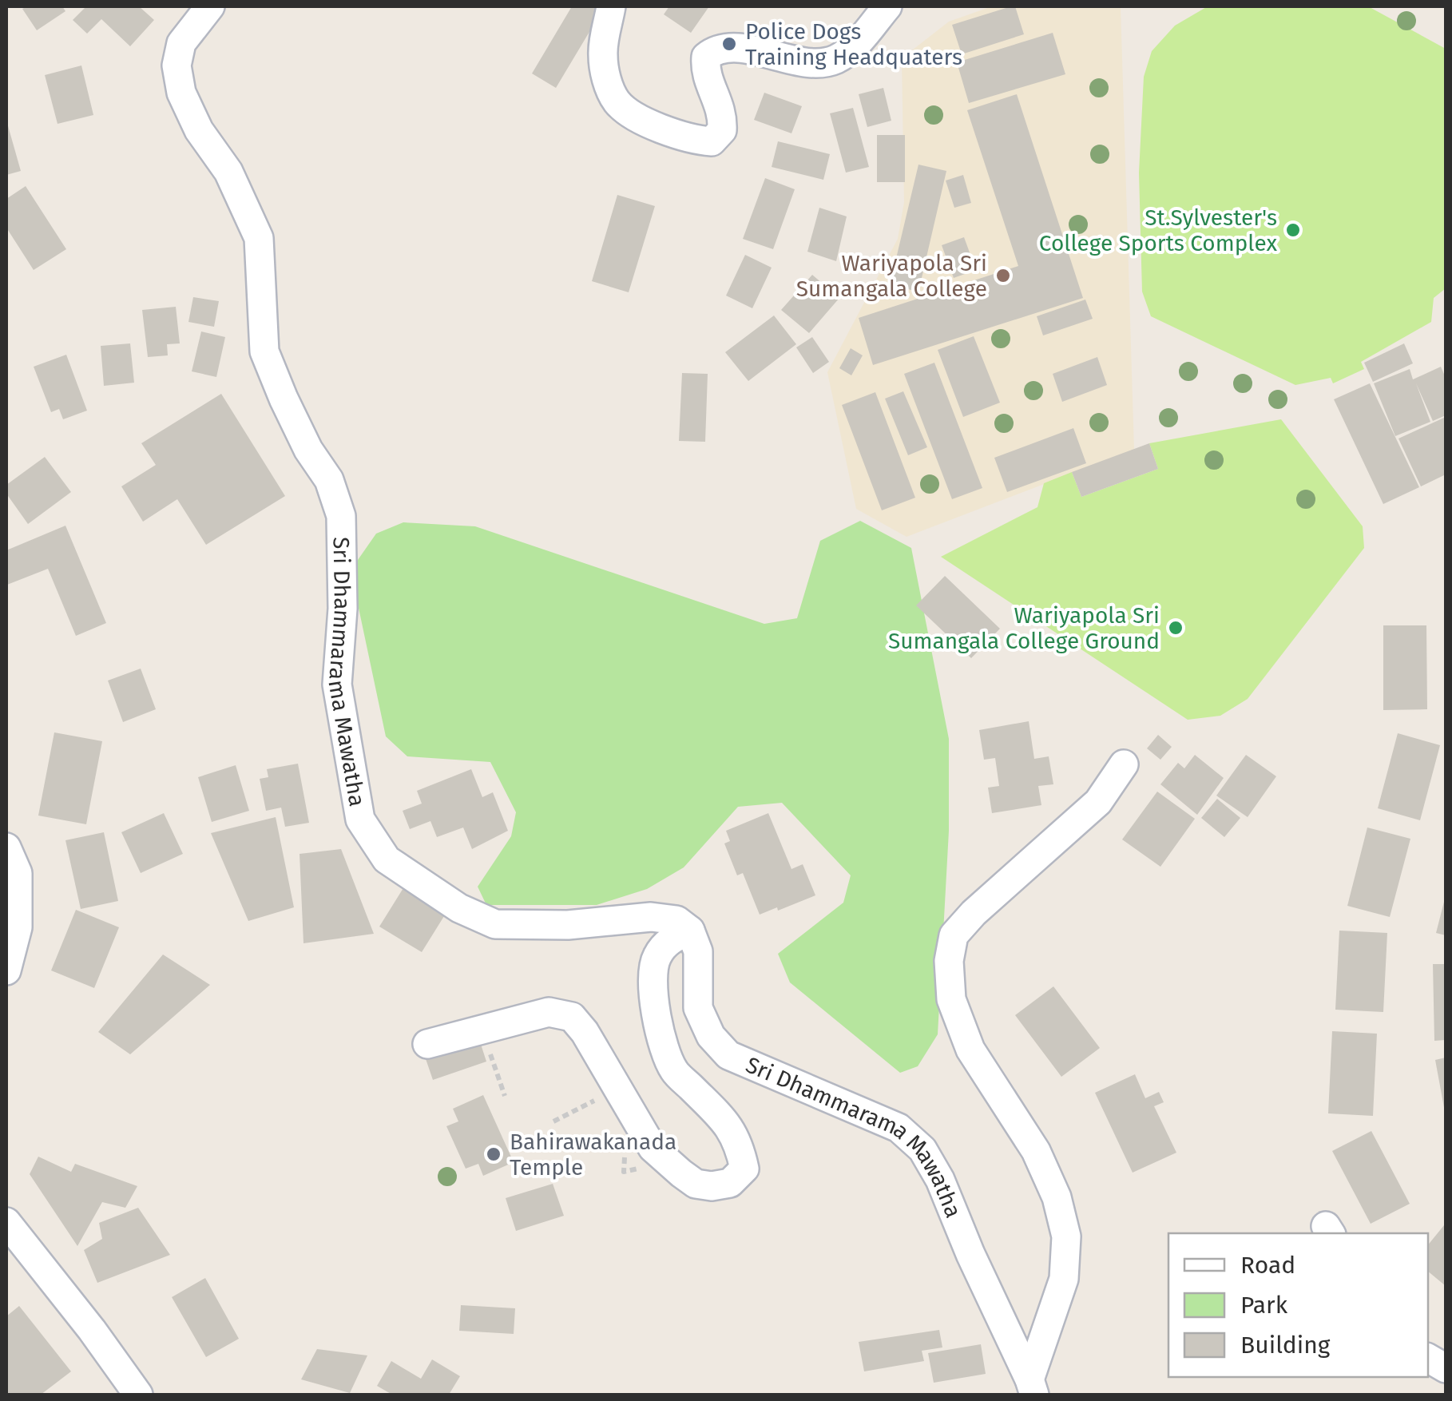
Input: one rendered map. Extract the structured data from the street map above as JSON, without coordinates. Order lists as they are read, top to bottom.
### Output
{
  "streets": {
    "street": ["Sri Dhammarama Mawatha"]
  },
  "places": [
    "Police Dogs Training Headquaters",
    "St.Sylvester's College Sports Complex",
    "Wariyapola Sri Sumangala College",
    "Wariyapola Sri Sumangala College Ground",
    "Bahirawakanada Temple"
  ],
  "legend": ["Road", "Park", "Building"]
}
